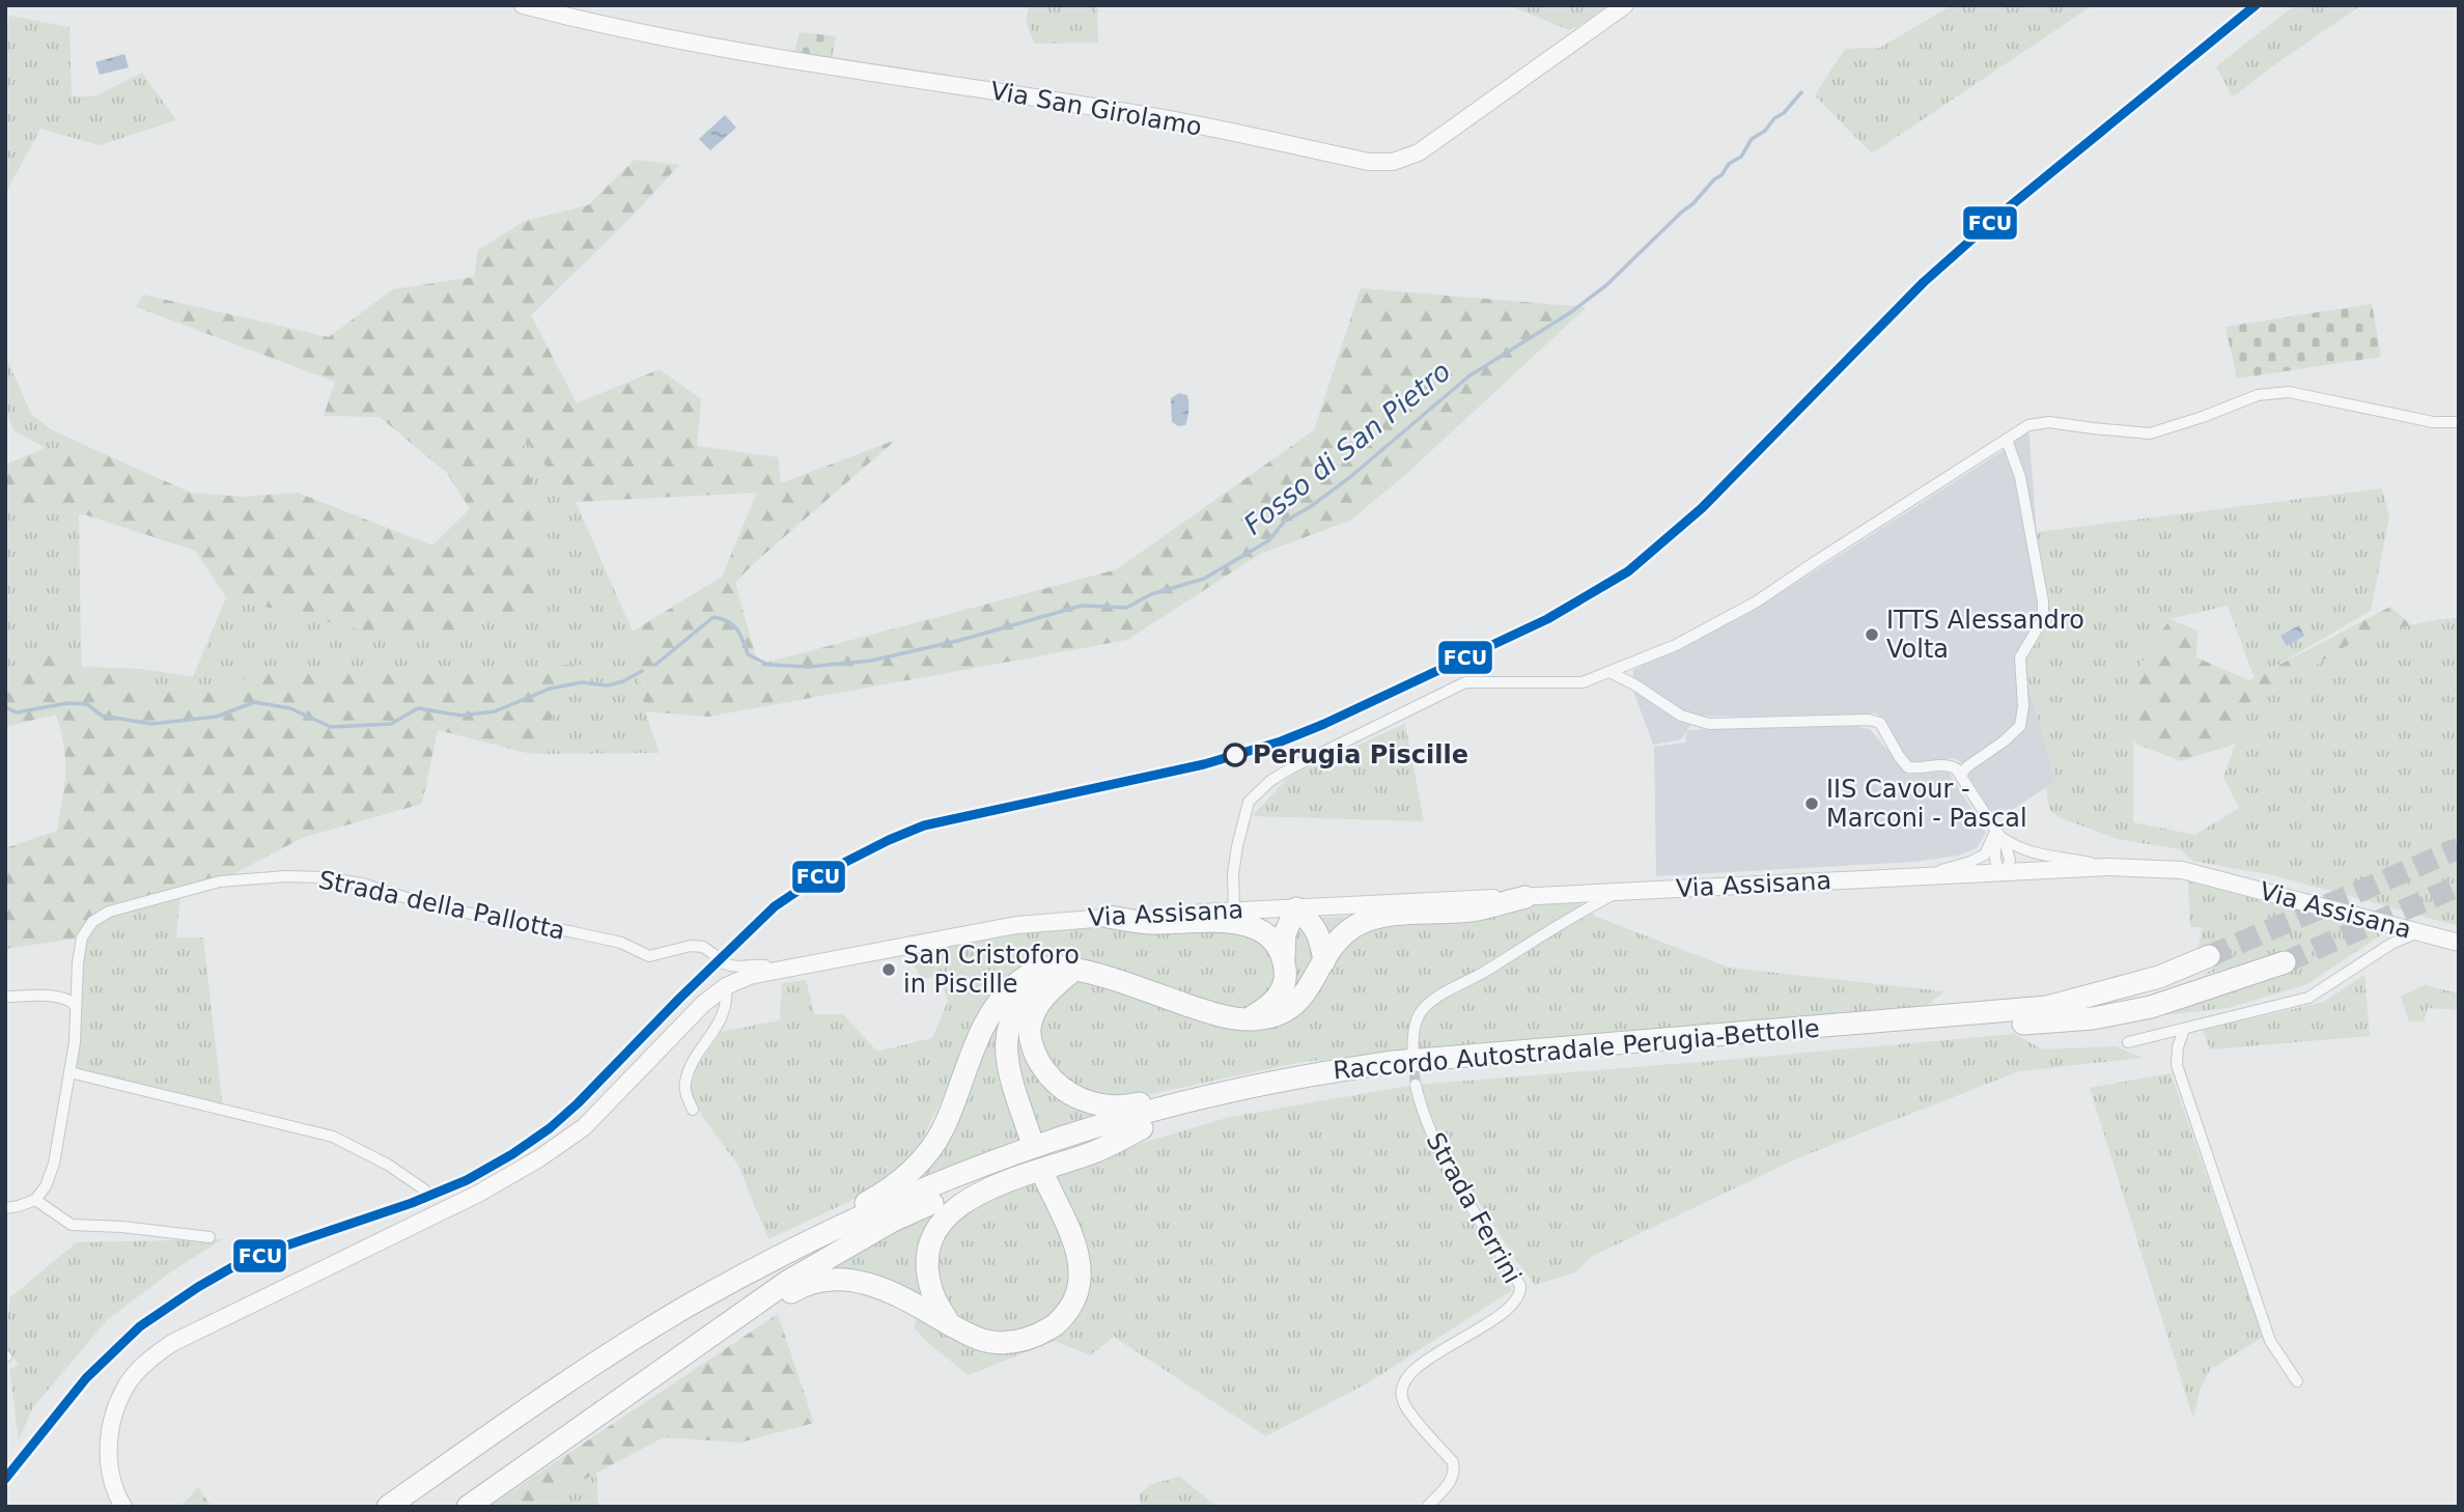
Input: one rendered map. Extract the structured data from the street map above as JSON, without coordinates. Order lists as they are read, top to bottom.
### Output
{
  "streets": {
    "highway": ["Raccordo Autostradale Perugia-Bettolle"],
    "main road": ["Via San Girolamo", "Via Assisana"],
    "street": ["Strada della Pallotta", "Strada Ferrini"]
  },
  "crossings": [
    ["Via Assisana", "Strada della Pallotta"]
  ],
  "water": ["Fosso di San Pietro"],
  "places": [
    "ITTS Alessandro Volta",
    "Perugia Piscille",
    "IIS Cavour - Marconi - Pascal",
    "San Cristoforo in Piscille"
  ],
  "lines": ["transit line FCU"]
}
